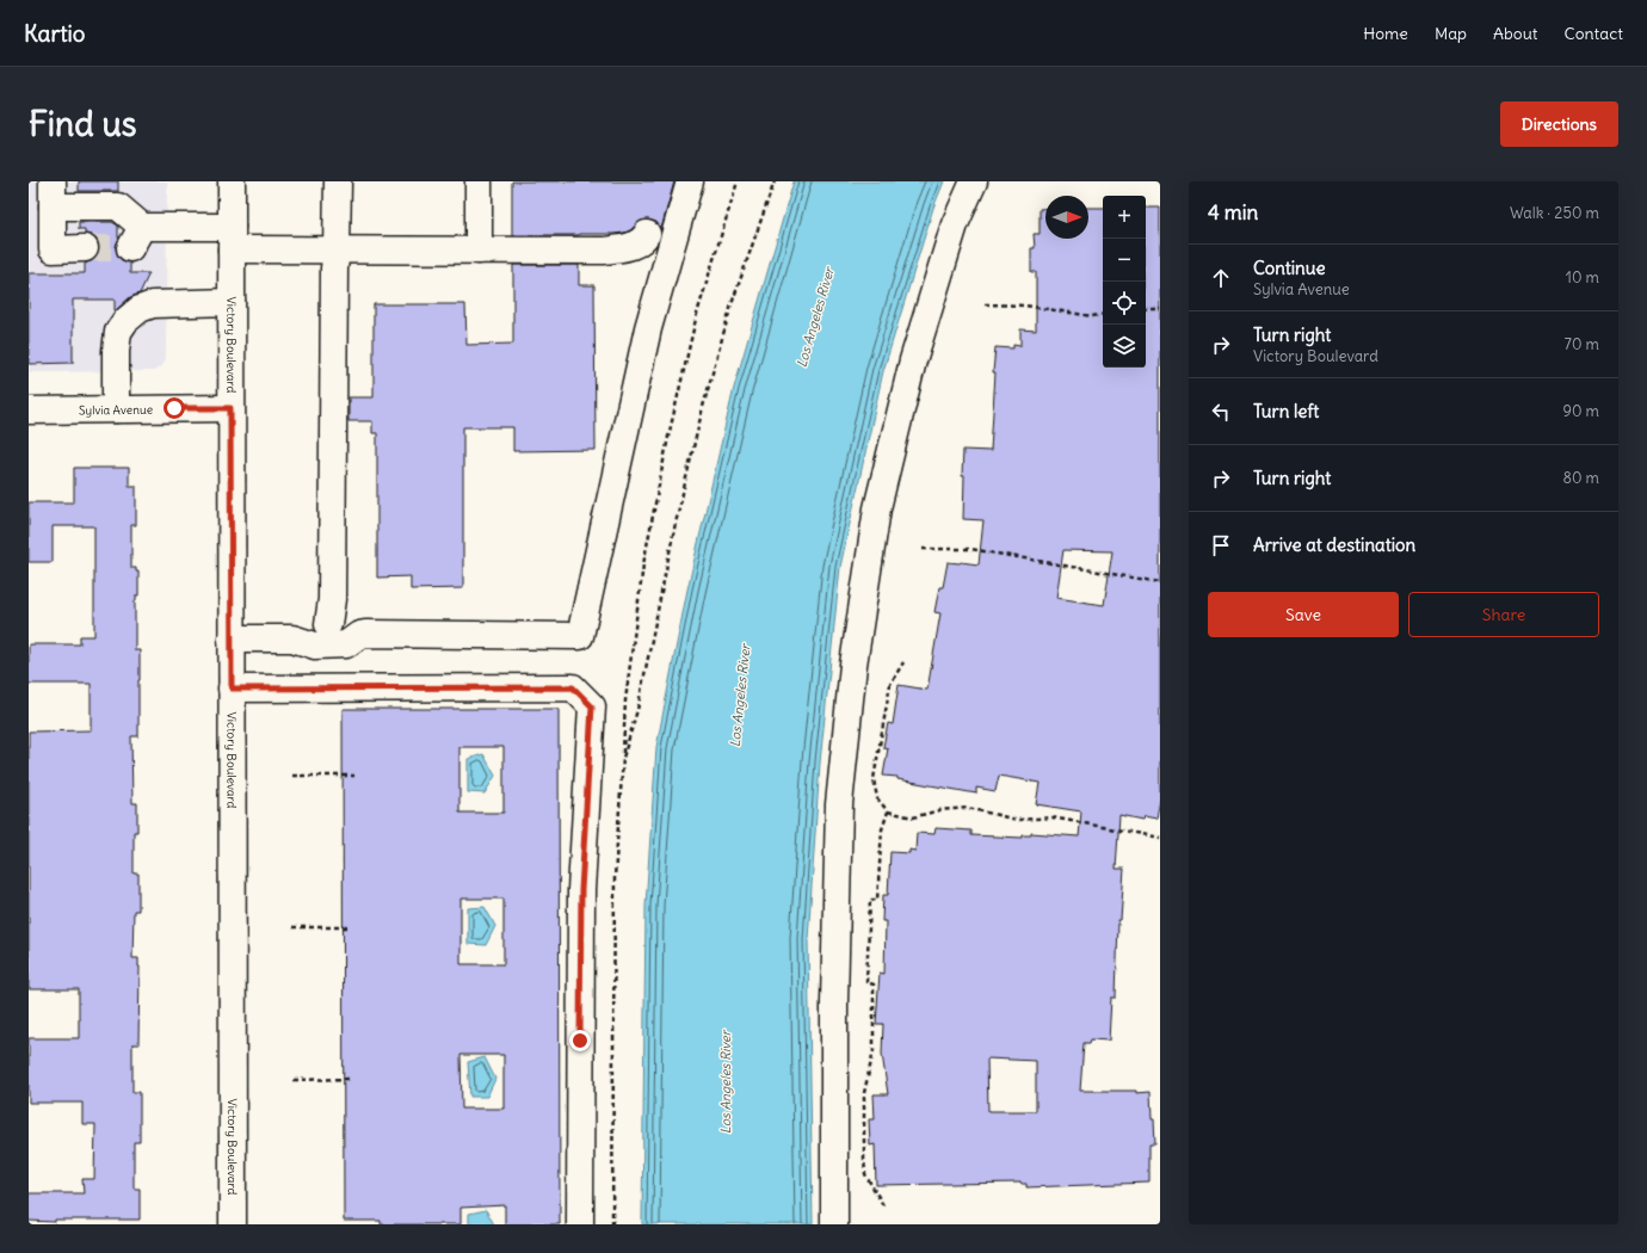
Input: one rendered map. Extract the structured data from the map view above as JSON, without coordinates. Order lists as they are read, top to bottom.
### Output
{
  "streets": {
    "main road": ["Victory Boulevard", "Sylvia Avenue"]
  },
  "crossings": [
    ["Victory Boulevard", "Sylvia Avenue"]
  ],
  "water": ["Los Angeles River"],
  "north": "right",
  "page": {
    "header": "Kartio",
    "nav": [
      "Home",
      "Map",
      "About",
      "Contact"
    ],
    "buttons": [
      "Directions",
      ["Save", "Share"]
    ],
    "title": "Find us",
    "heading": ["4 min", "Walk · 250 m"],
    "map_buttons": ["+", "−"],
    "list": [
      ["Continue", "Sylvia Avenue", "10 m"],
      ["Turn right", "Victory Boulevard", "70 m"],
      ["Turn left", "90 m"],
      ["Turn right", "80 m"],
      "Arrive at destination"
    ]
  }
}
